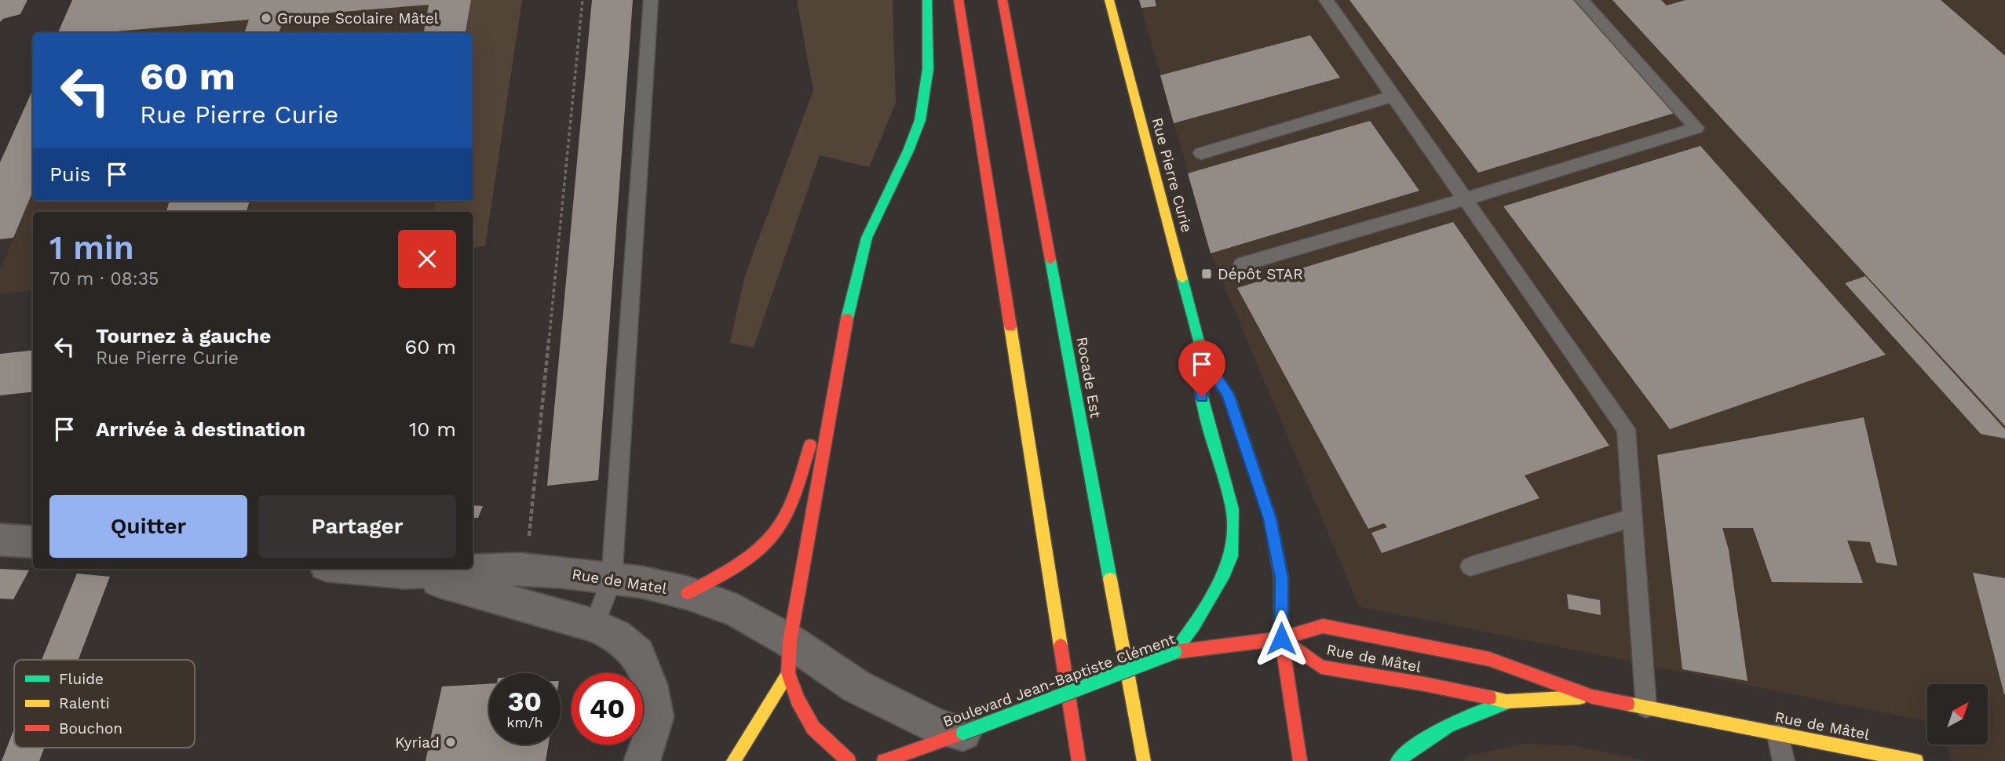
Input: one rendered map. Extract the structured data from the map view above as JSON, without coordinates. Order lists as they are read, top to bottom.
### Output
{
  "streets": {
    "main road": [
      "Rue Pierre Curie",
      "Rocade Est",
      "Rue de Mâtel",
      "Boulevard Jean-Baptiste Clément"
    ],
    "street": ["Rue de Matel"]
  },
  "crossings": [
    ["Rue Pierre Curie", "Rue de Mâtel"],
    ["Rue Pierre Curie", "Boulevard Jean-Baptiste Clément"],
    ["Rue de Matel", "Boulevard Jean-Baptiste Clément"],
    ["Rue de Mâtel", "Boulevard Jean-Baptiste Clément"]
  ],
  "places": {
    "other": ["Groupe Scolaire Mâtel", "Kyriad"],
    "transit": ["Dépôt STAR"]
  },
  "legend": ["Fluide", "Ralenti", "Bouchon"],
  "north": "top right",
  "page": {
    "turn": ["60 m", "Rue Pierre Curie"],
    "then": "Puis",
    "heading": ["1 min", "70 m · 08:35"],
    "list": [
      {
        "name": "Tournez à gauche",
        "note": "Rue Pierre Curie",
        "value": "60 m"
      },
      {
        "name": "Arrivée à destination",
        "value": "10 m"
      }
    ],
    "buttons": ["Quitter", "Partager"],
    "speed": "30 km/h",
    "limit": "40"
  }
}
